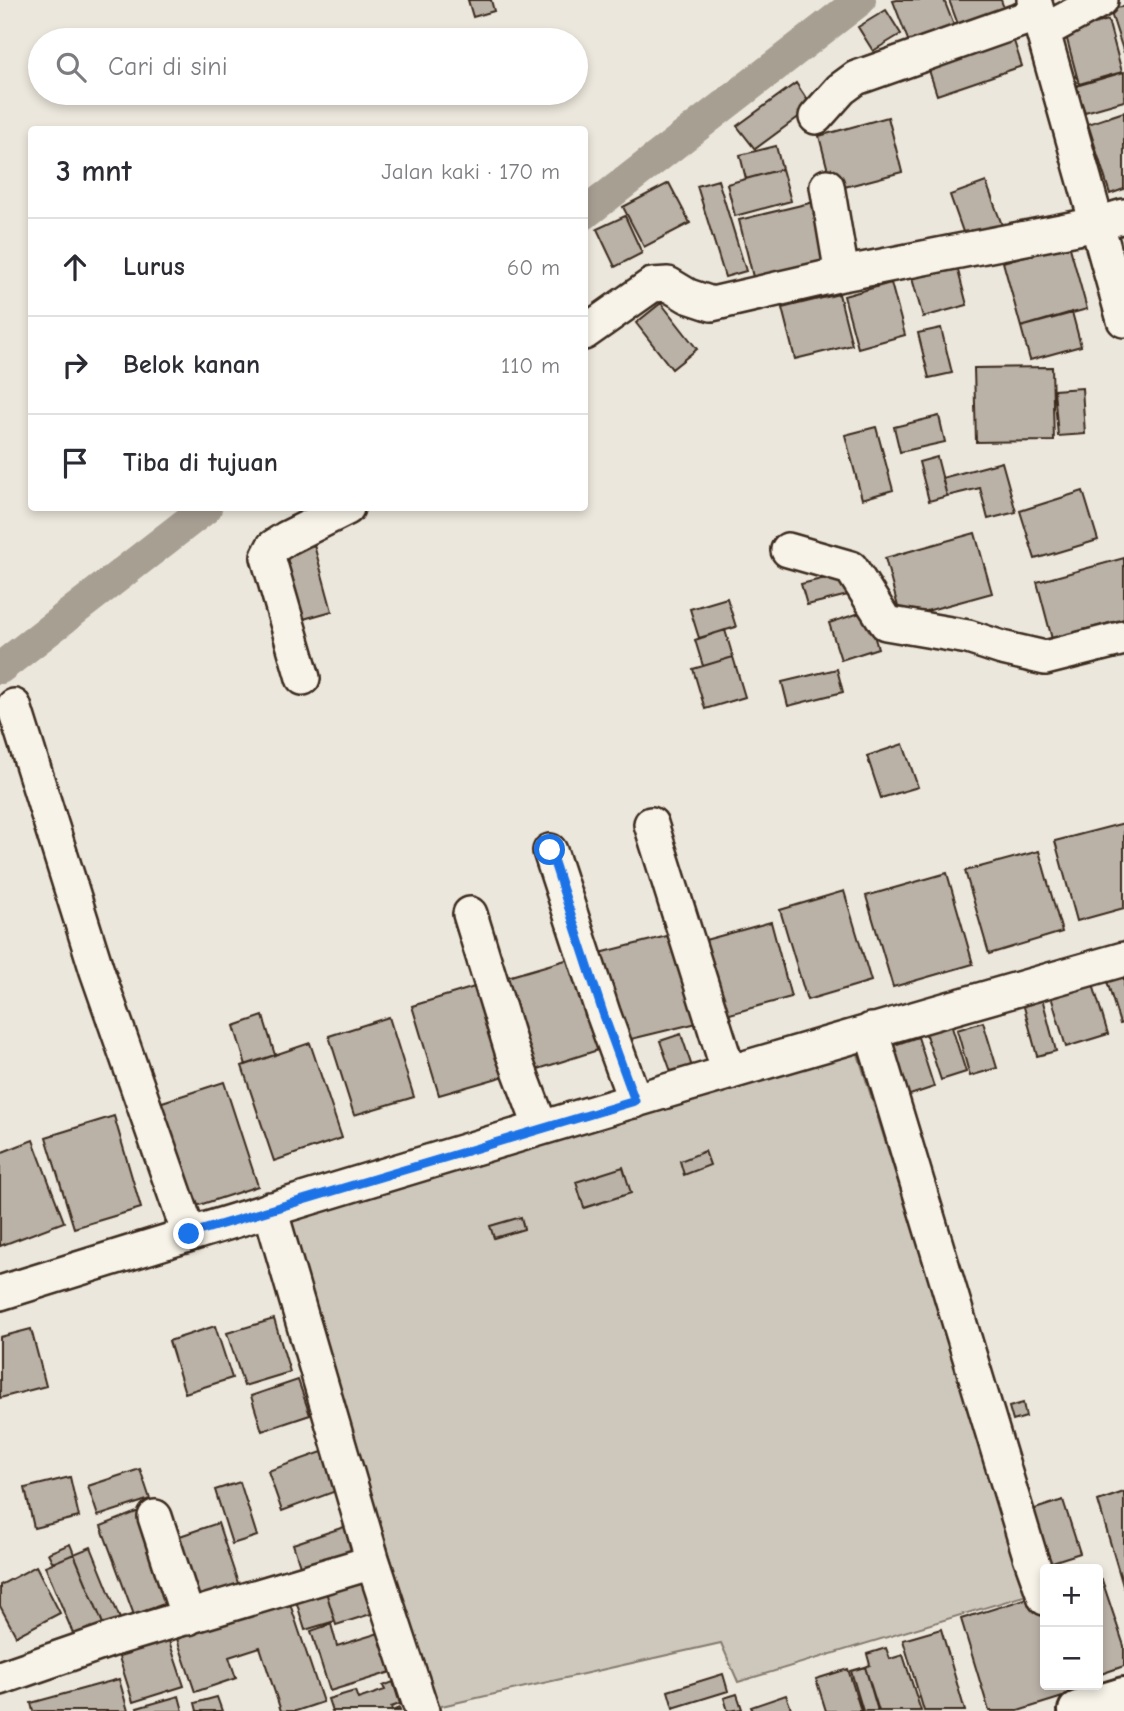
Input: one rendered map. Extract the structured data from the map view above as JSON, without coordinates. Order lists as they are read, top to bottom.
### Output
{
  "page": {
    "search": "Cari di sini",
    "heading": ["3 mnt", "Jalan kaki · 170 m"],
    "list": [
      ["Lurus", "60 m"],
      ["Belok kanan", "110 m"],
      "Tiba di tujuan"
    ],
    "map_buttons": ["+", "−"]
  }
}
